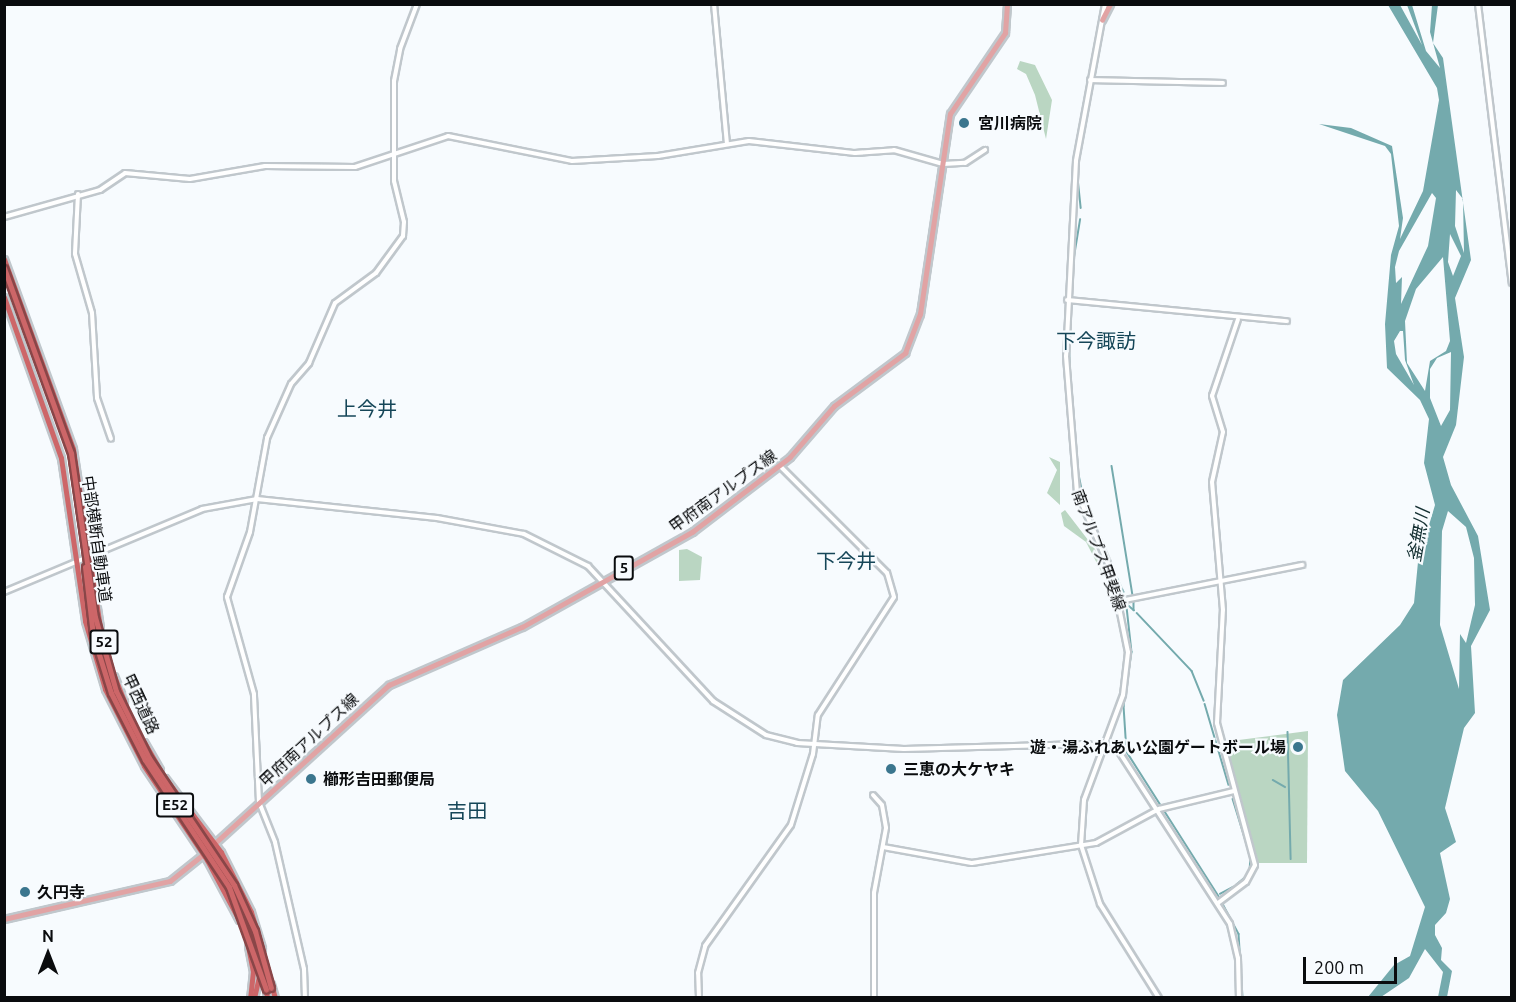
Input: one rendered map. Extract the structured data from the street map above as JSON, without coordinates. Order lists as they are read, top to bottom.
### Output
{
  "streets": {
    "highway": [
      "中部横断自動車道",
      "52",
      "甲西道路",
      "E52"
    ],
    "main road": ["甲府南アルプス線", "5"],
    "street": ["南アルプス甲斐線"]
  },
  "crossings": [
    ["甲府南アルプス線", "甲西道路"]
  ],
  "districts": [
    "下今諏訪",
    "上今井",
    "下今井",
    "吉田"
  ],
  "water": ["釜無川"],
  "places": [
    "宮川病院",
    "遊・湯ふれあい公園ゲートボール場",
    "三恵の大ケヤキ",
    "櫛形吉田郵便局",
    "久円寺"
  ],
  "scale_bar": "200 m",
  "north": "top"
}
